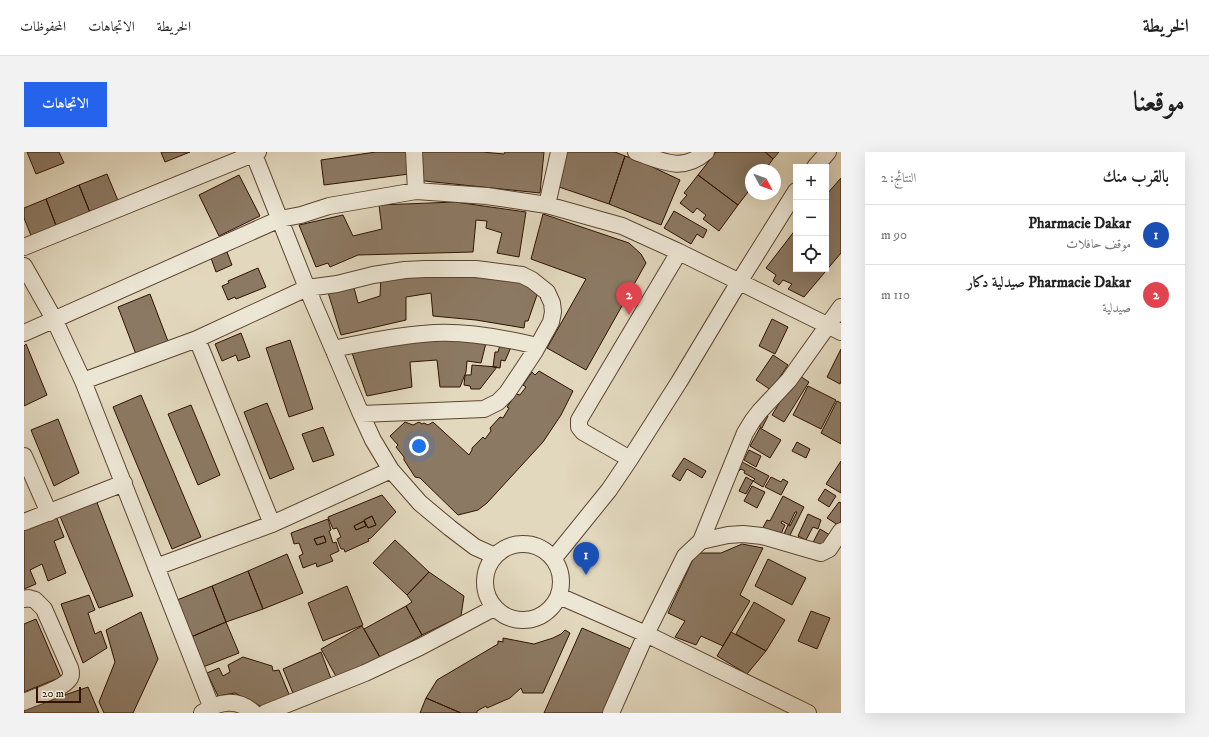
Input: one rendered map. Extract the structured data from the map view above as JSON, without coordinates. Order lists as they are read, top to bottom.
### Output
{
  "scale_bar": "20 m",
  "north": "bottom right",
  "page": {
    "header": "الخريطة",
    "nav": ["الخريطة", "الاتجاهات", "المحفوظات"],
    "title": "موقعنا",
    "buttons": "الاتجاهات",
    "heading": ["بالقرب منك", "النتائج: 2"],
    "map_buttons": ["+", "−"],
    "list": [
      {
        "mark": "1",
        "name": "Pharmacie Dakar",
        "note": "موقف حافلات",
        "value": "90 m"
      },
      {
        "mark": "2",
        "name": "Pharmacie Dakar صيدلية دكار",
        "note": "صيدلية",
        "value": "110 m"
      }
    ],
    "pins": ["2", "1"],
    "scale": "20 m"
  }
}
